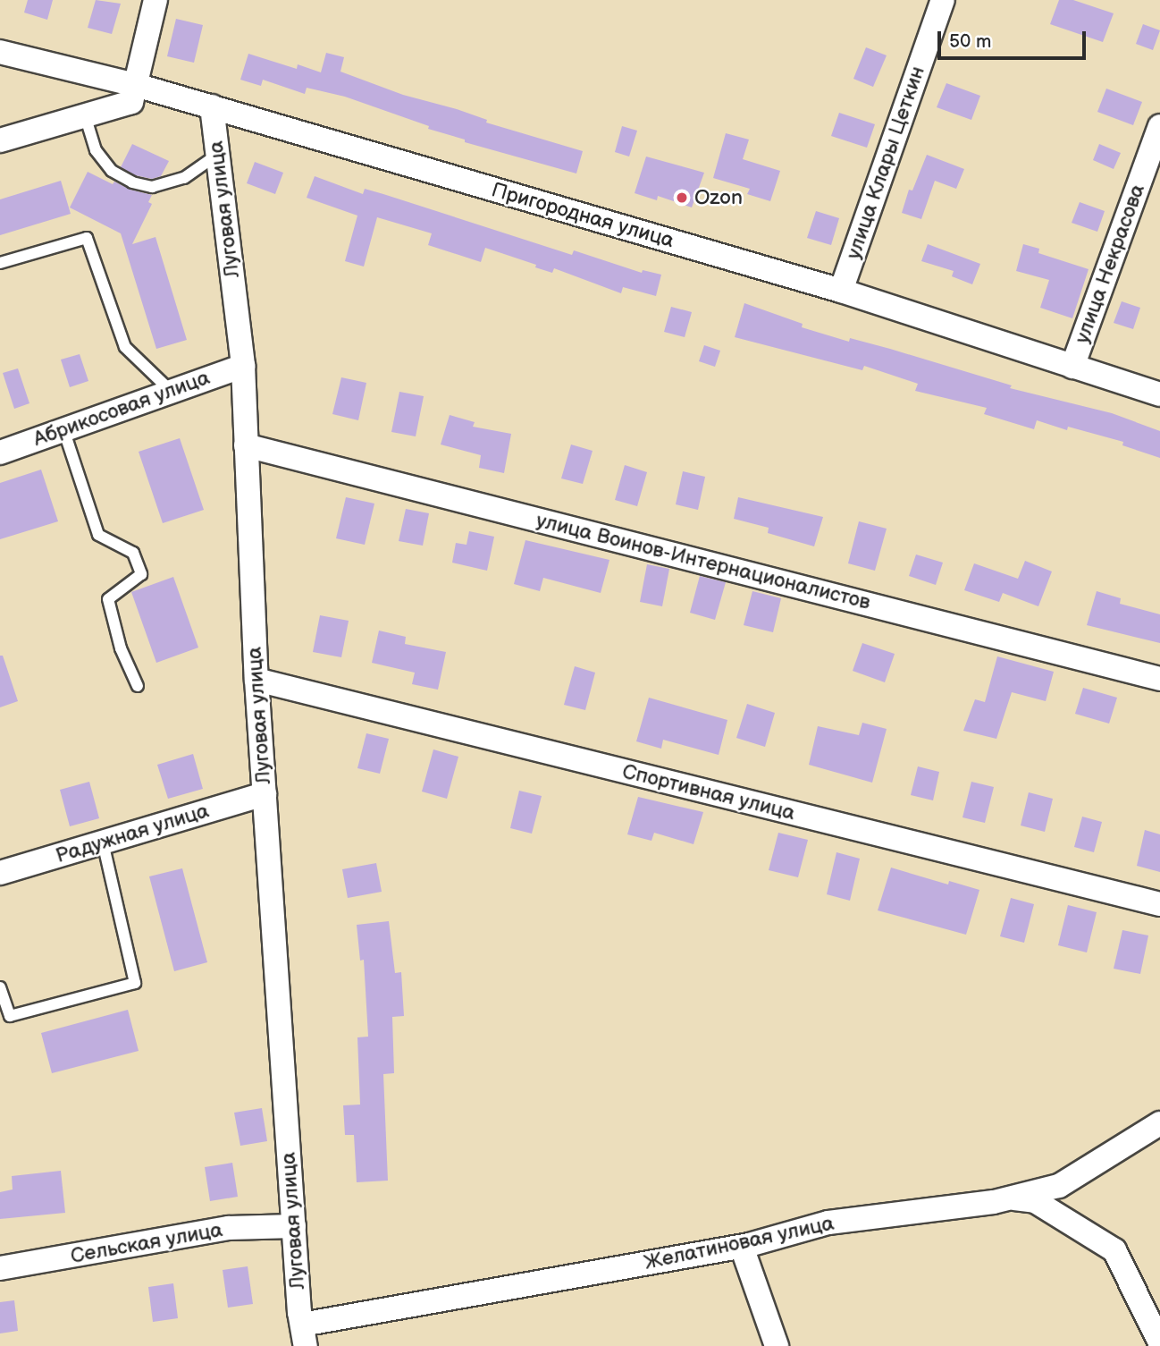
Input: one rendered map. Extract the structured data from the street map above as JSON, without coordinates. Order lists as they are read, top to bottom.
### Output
{
  "streets": {
    "street": [
      "улица Клары Цеткин",
      "Луговая улица",
      "Пригородная улица",
      "улица Некрасова",
      "Абрикосовая улица",
      "улица Воинов-Интернационалистов",
      "Спортивная улица",
      "Радужная улица",
      "Сельская улица",
      "Желатиновая улица"
    ]
  },
  "crossings": [
    ["улица Клары Цеткин", "Пригородная улица"],
    ["Луговая улица", "Пригородная улица"],
    ["Луговая улица", "Абрикосовая улица"],
    ["Луговая улица", "улица Воинов-Интернационалистов"],
    ["Луговая улица", "Спортивная улица"],
    ["Луговая улица", "Радужная улица"],
    ["Луговая улица", "Сельская улица"],
    ["Луговая улица", "Желатиновая улица"],
    ["Пригородная улица", "улица Некрасова"]
  ],
  "places": ["Ozon"],
  "scale_bar": "50 m"
}
